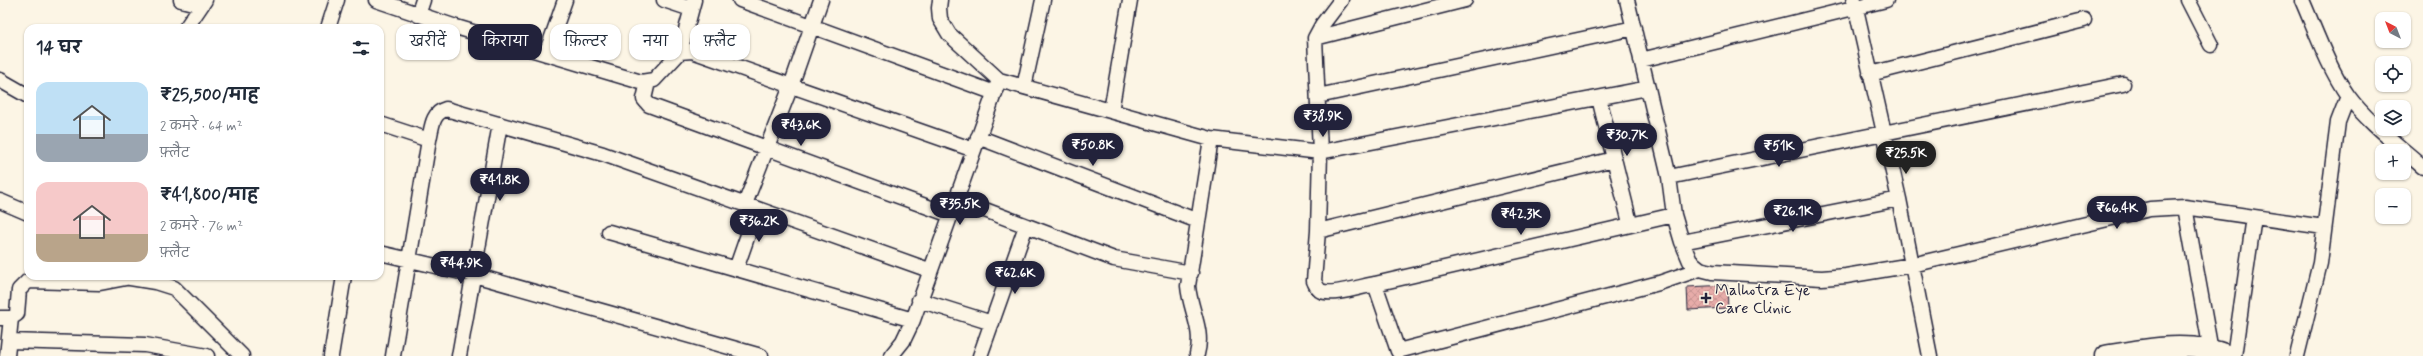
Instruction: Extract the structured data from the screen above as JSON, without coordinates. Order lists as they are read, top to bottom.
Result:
{
  "places": {
    "health": ["Malhotra Eye Care Clinic"]
  },
  "north": "top left",
  "page": {
    "map_buttons": ["+", "−"],
    "chip": [
      "खरीदें",
      "किराया",
      "फ़िल्टर",
      "नया",
      "फ़्लैट"
    ],
    "heading": "14 घर",
    "list": [
      {
        "name": "₹25,500/माह",
        "note": "2 कमरे · 64 m² · फ़्लैट"
      },
      {
        "name": "₹41,800/माह",
        "note": "2 कमरे · 76 m² · फ़्लैट"
      }
    ],
    "price": [
      "₹38.9K",
      "₹43.6K",
      "₹30.7K",
      "₹50.8K",
      "₹51K",
      "₹25.5K",
      "₹41.8K",
      "₹35.5K",
      "₹66.4K",
      "₹26.1K",
      "₹42.3K",
      "₹36.2K",
      "₹44.9K",
      "₹62.6K"
    ]
  }
}
